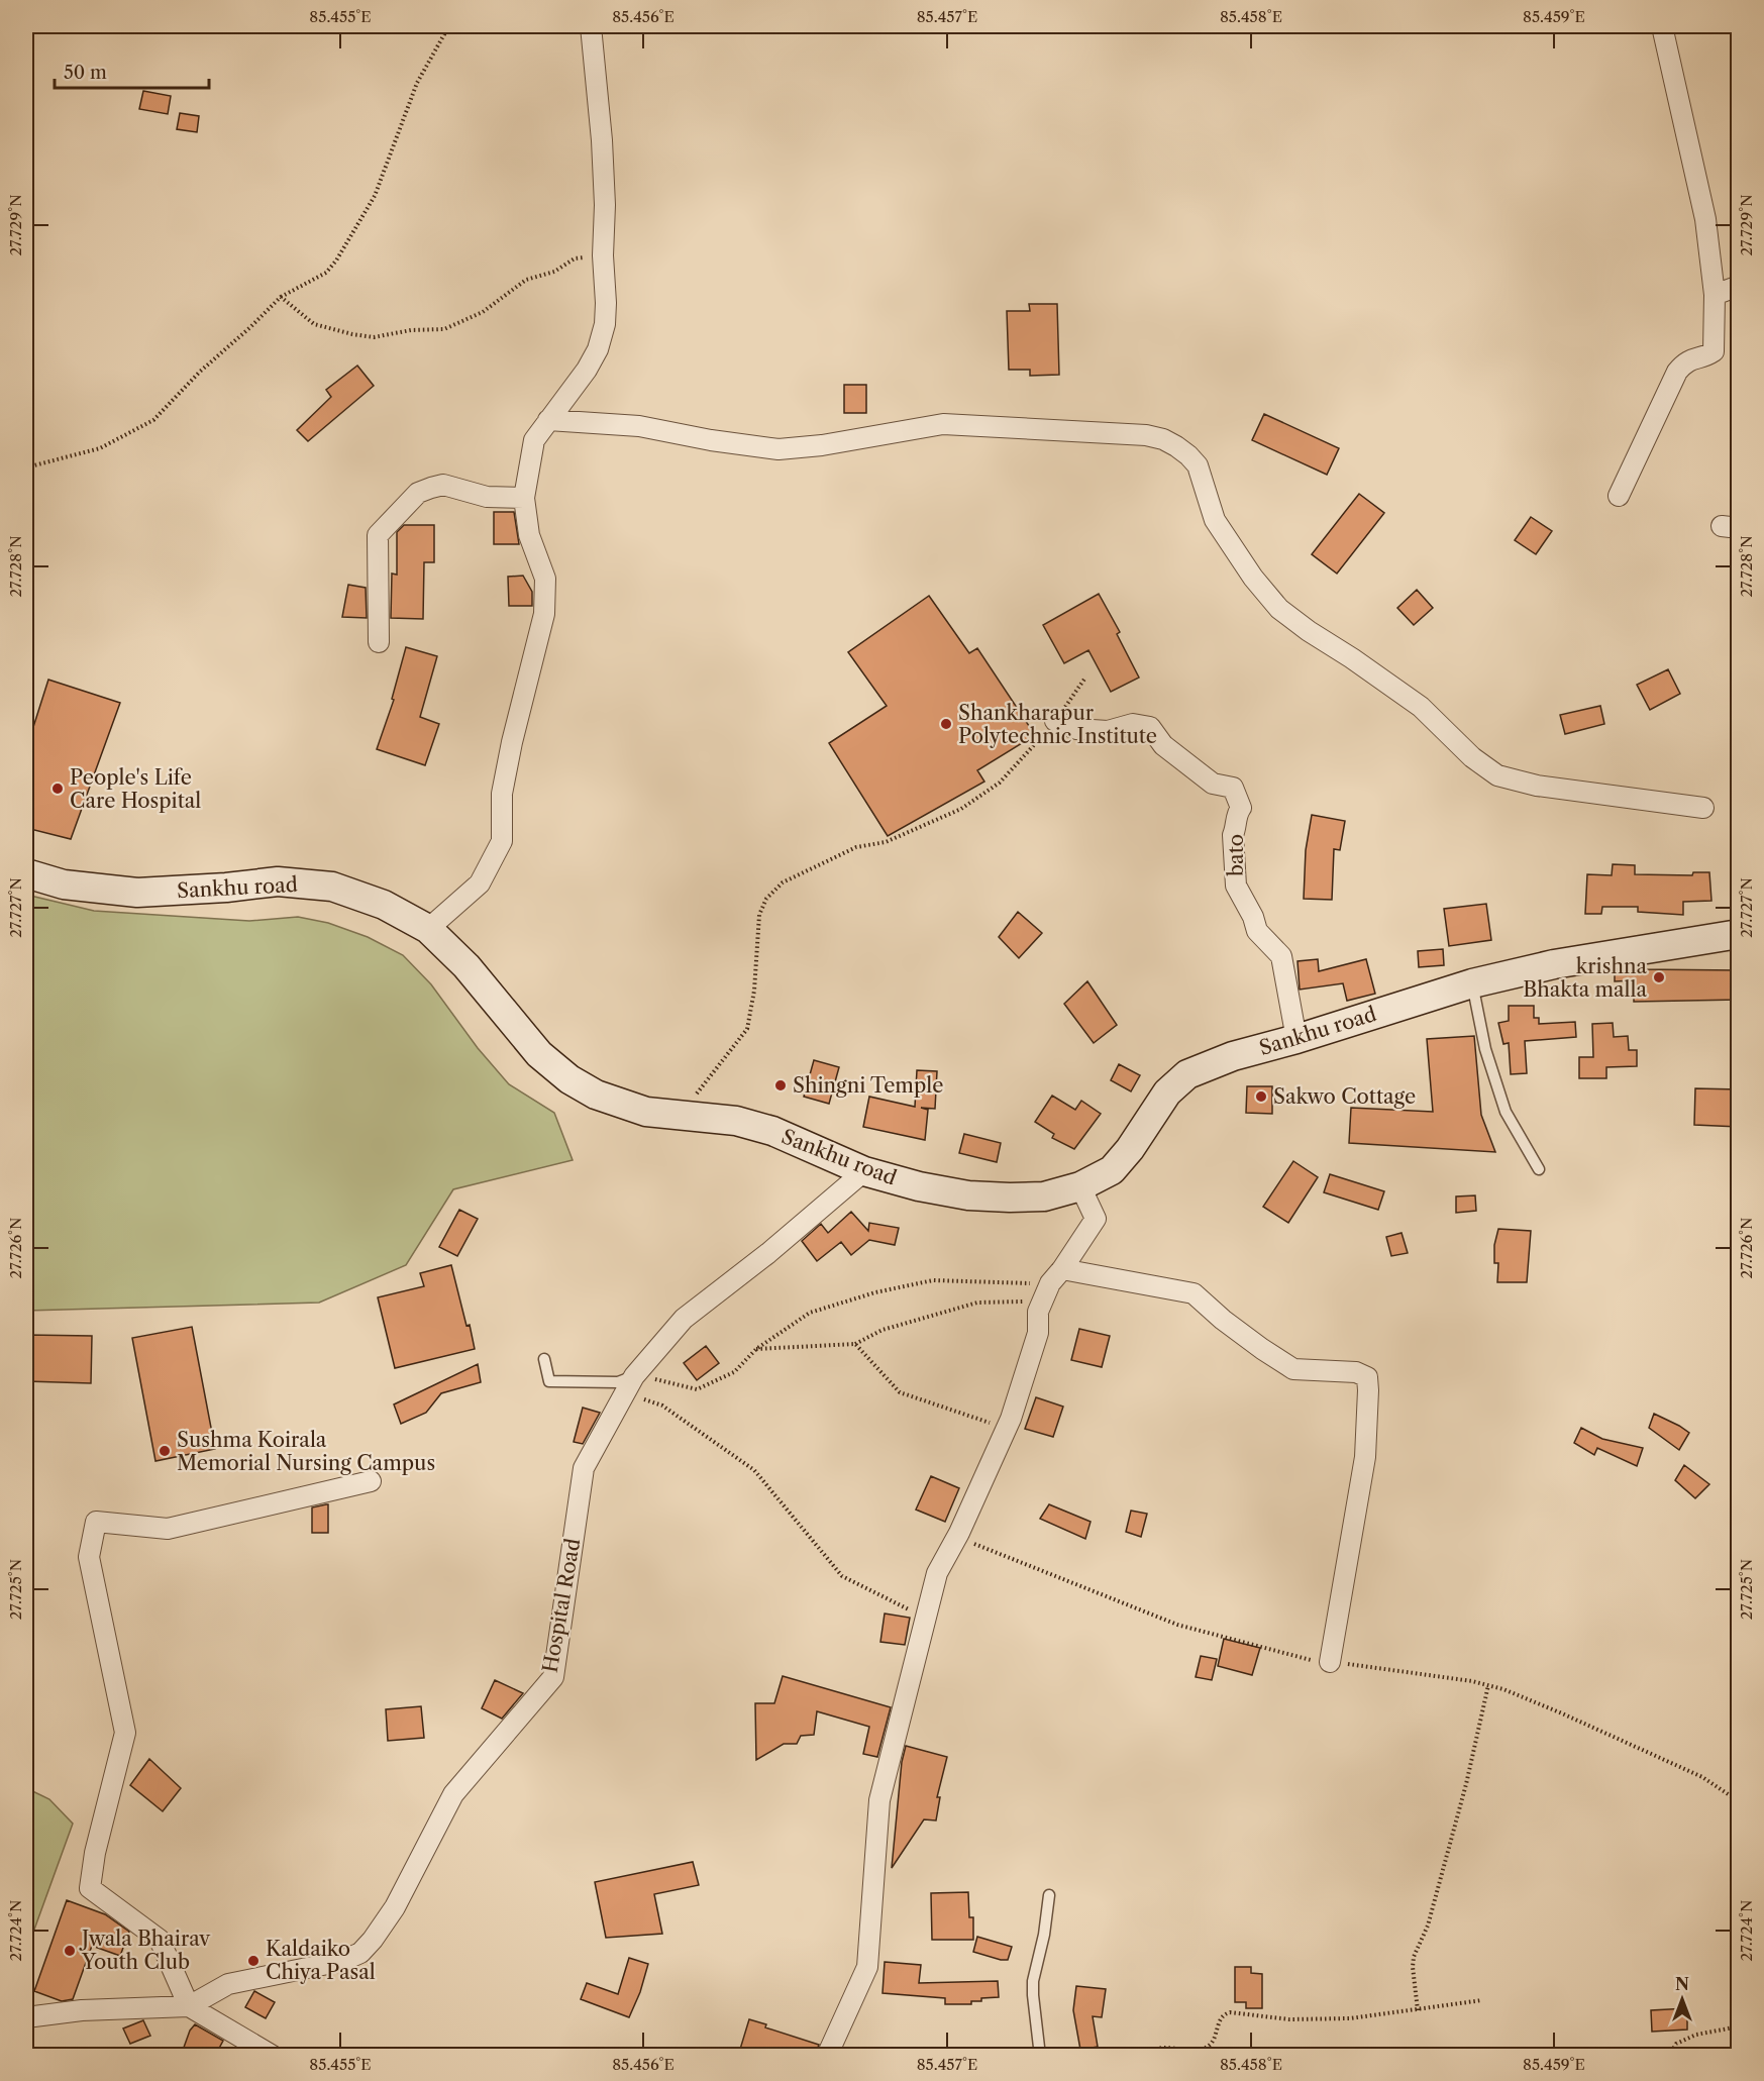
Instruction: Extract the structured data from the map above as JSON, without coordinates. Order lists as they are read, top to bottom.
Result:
{
  "streets": {
    "main road": ["Sankhu road"],
    "street": ["bato", "Hospital Road"]
  },
  "crossings": [
    ["bato", "Sankhu road"],
    ["Sankhu road", "Hospital Road"]
  ],
  "places": [
    "Shankharapur Polytechnic Institute",
    "People's Life Care Hospital",
    "krishna Bhakta malla",
    "Shingni Temple",
    "Sakwo Cottage",
    "Sushma Koirala Memorial Nursing Campus",
    "Jwala Bhairav Youth Club",
    "Kaldaiko Chiya Pasal"
  ],
  "scale_bar": "50 m",
  "north": "top",
  "coordinates": [
    "85.455°E",
    "85.456°E",
    "85.457°E",
    "85.458°E",
    "85.459°E",
    "27.729°N",
    "27.728°N",
    "27.727°N",
    "27.726°N",
    "27.725°N",
    "27.724°N"
  ]
}
